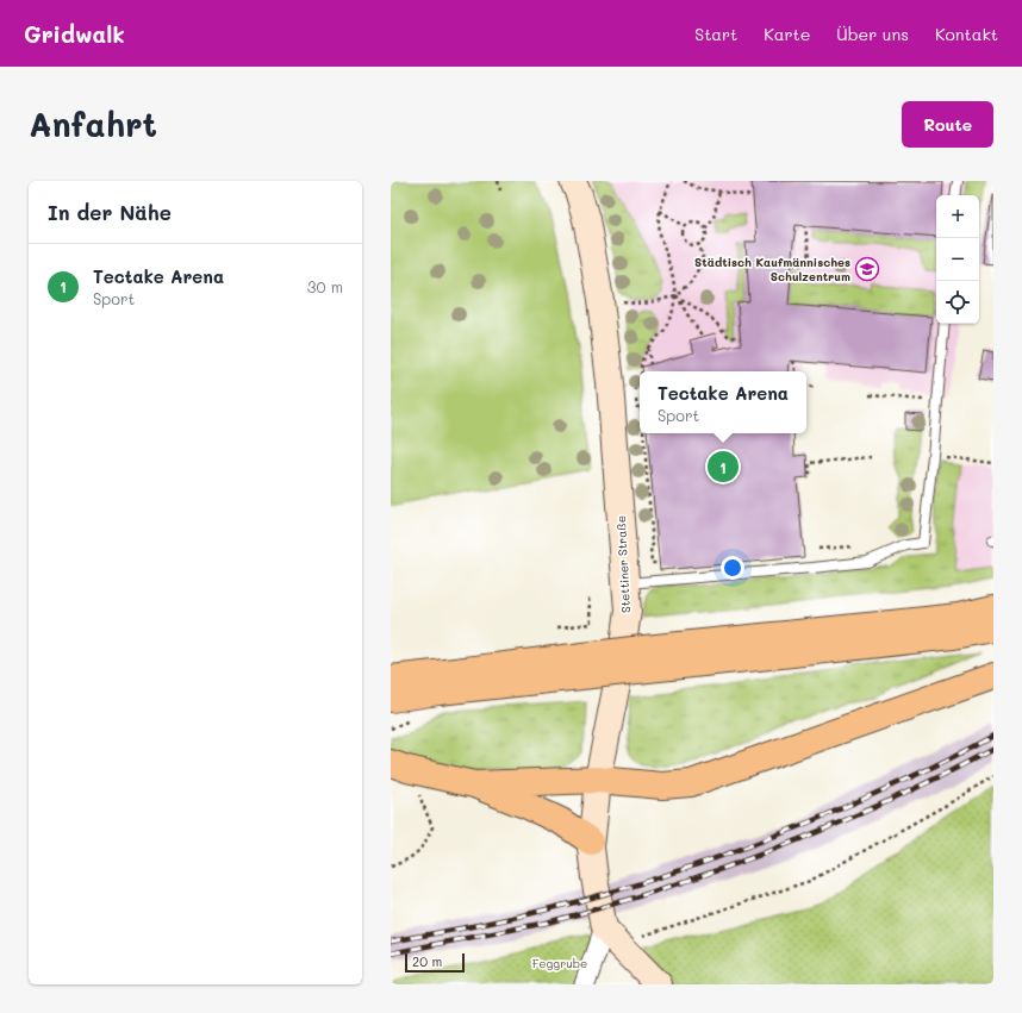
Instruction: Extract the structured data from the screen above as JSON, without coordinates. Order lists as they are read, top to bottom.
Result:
{
  "streets": {
    "main road": ["Stettiner Straße"]
  },
  "parks": ["Feggrube"],
  "places": {
    "school or university": ["Städtisch Kaufmännisches Schulzentrum"]
  },
  "scale_bar": "20 m",
  "page": {
    "header": "Gridwalk",
    "nav": [
      "Start",
      "Karte",
      "Über uns",
      "Kontakt"
    ],
    "buttons": "Route",
    "title": "Anfahrt",
    "heading": "In der Nähe",
    "map_buttons": ["+", "−"],
    "list": [
      {
        "mark": "1",
        "name": "Tectake Arena",
        "note": "Sport",
        "value": "30 m"
      }
    ],
    "popup": ["Tectake Arena", "Sport"],
    "pins": "1",
    "scale": "20 m"
  }
}
